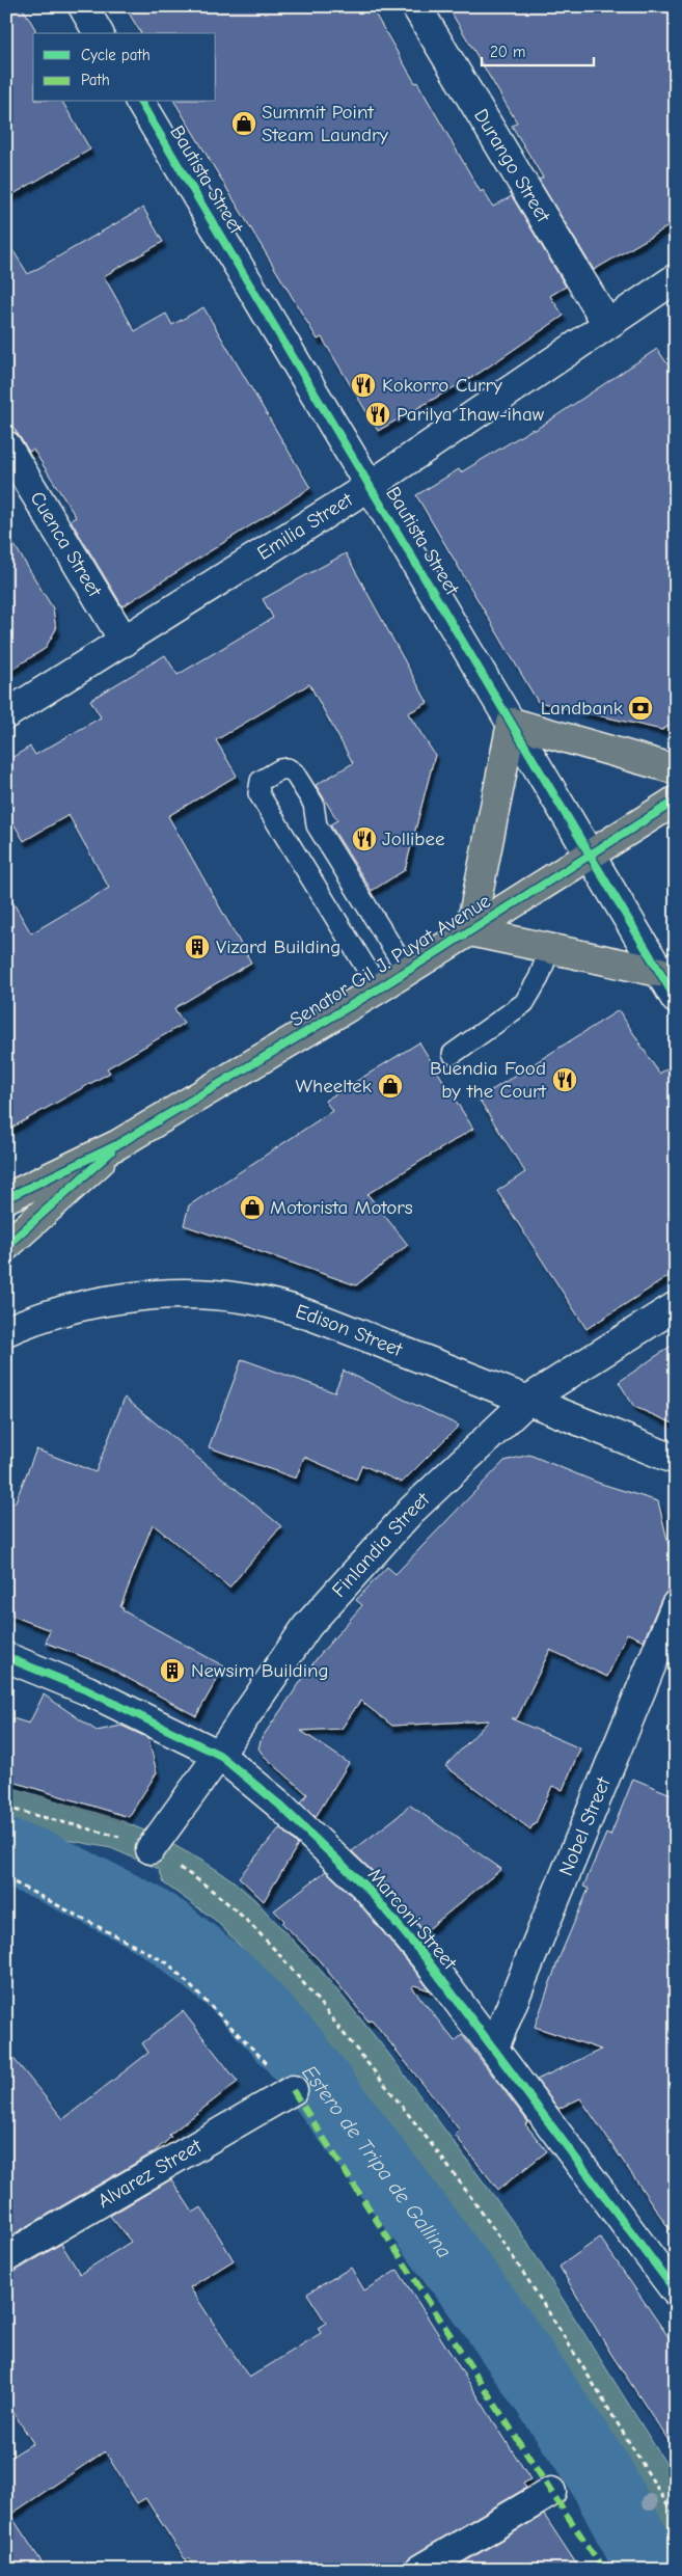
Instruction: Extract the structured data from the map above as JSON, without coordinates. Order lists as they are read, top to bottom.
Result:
{
  "streets": {
    "main road": ["Senator Gil J. Puyat Avenue"],
    "street": [
      "Durango Street",
      "Bautista Street",
      "Emilia Street",
      "Cuenca Street",
      "Edison Street",
      "Finlandia Street",
      "Nobel Street",
      "Marconi Street",
      "Alvarez Street"
    ]
  },
  "crossings": [
    ["Durango Street", "Emilia Street"],
    ["Bautista Street", "Emilia Street"],
    ["Bautista Street", "Senator Gil J. Puyat Avenue"],
    ["Emilia Street", "Cuenca Street"],
    ["Edison Street", "Finlandia Street"],
    ["Finlandia Street", "Marconi Street"],
    ["Nobel Street", "Marconi Street"]
  ],
  "water": ["Estero de Tripa de Gallina"],
  "places": {
    "shop": ["Summit Point Steam Laundry", "Wheeltek", "Motorista Motors"],
    "restaurant": [
      "Kokorro Curry",
      "Parilya Ihaw-ihaw",
      "Jollibee",
      "Buendia Food by the Court"
    ],
    "bank": ["Landbank"],
    "building": ["Vizard Building", "Newsim Building"]
  },
  "legend": ["Cycle path", "Path"],
  "scale_bar": "20 m"
}
